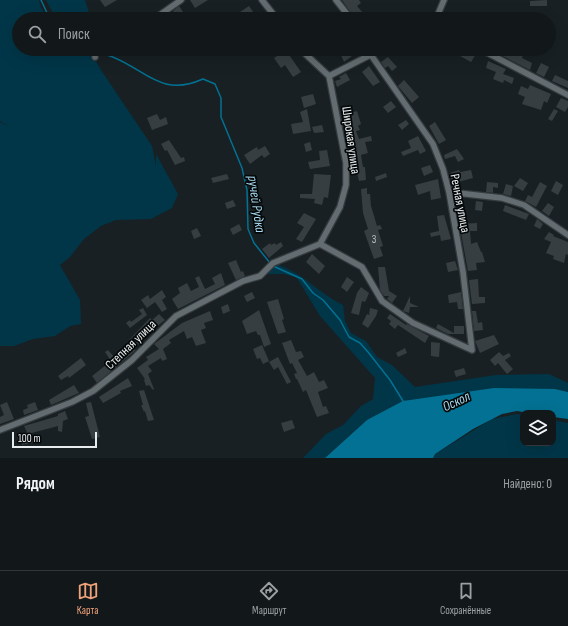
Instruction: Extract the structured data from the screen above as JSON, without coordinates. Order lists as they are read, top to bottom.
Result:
{
  "streets": {
    "street": ["Широкая улица", "Речная улица", "Степная улица"]
  },
  "crossings": [
    ["Широкая улица", "Речная улица"],
    ["Широкая улица", "Степная улица"],
    ["Речная улица", "Степная улица"]
  ],
  "water": ["ручей Рудка", "Оскол"],
  "house_numbers": ["3"],
  "scale_bar": "100 m",
  "page": {
    "search": "Поиск",
    "scale": "100 m",
    "heading": ["Рядом", "Найдено: 0"],
    "nav": ["Карта", "Маршрут", "Сохранённые"]
  }
}
